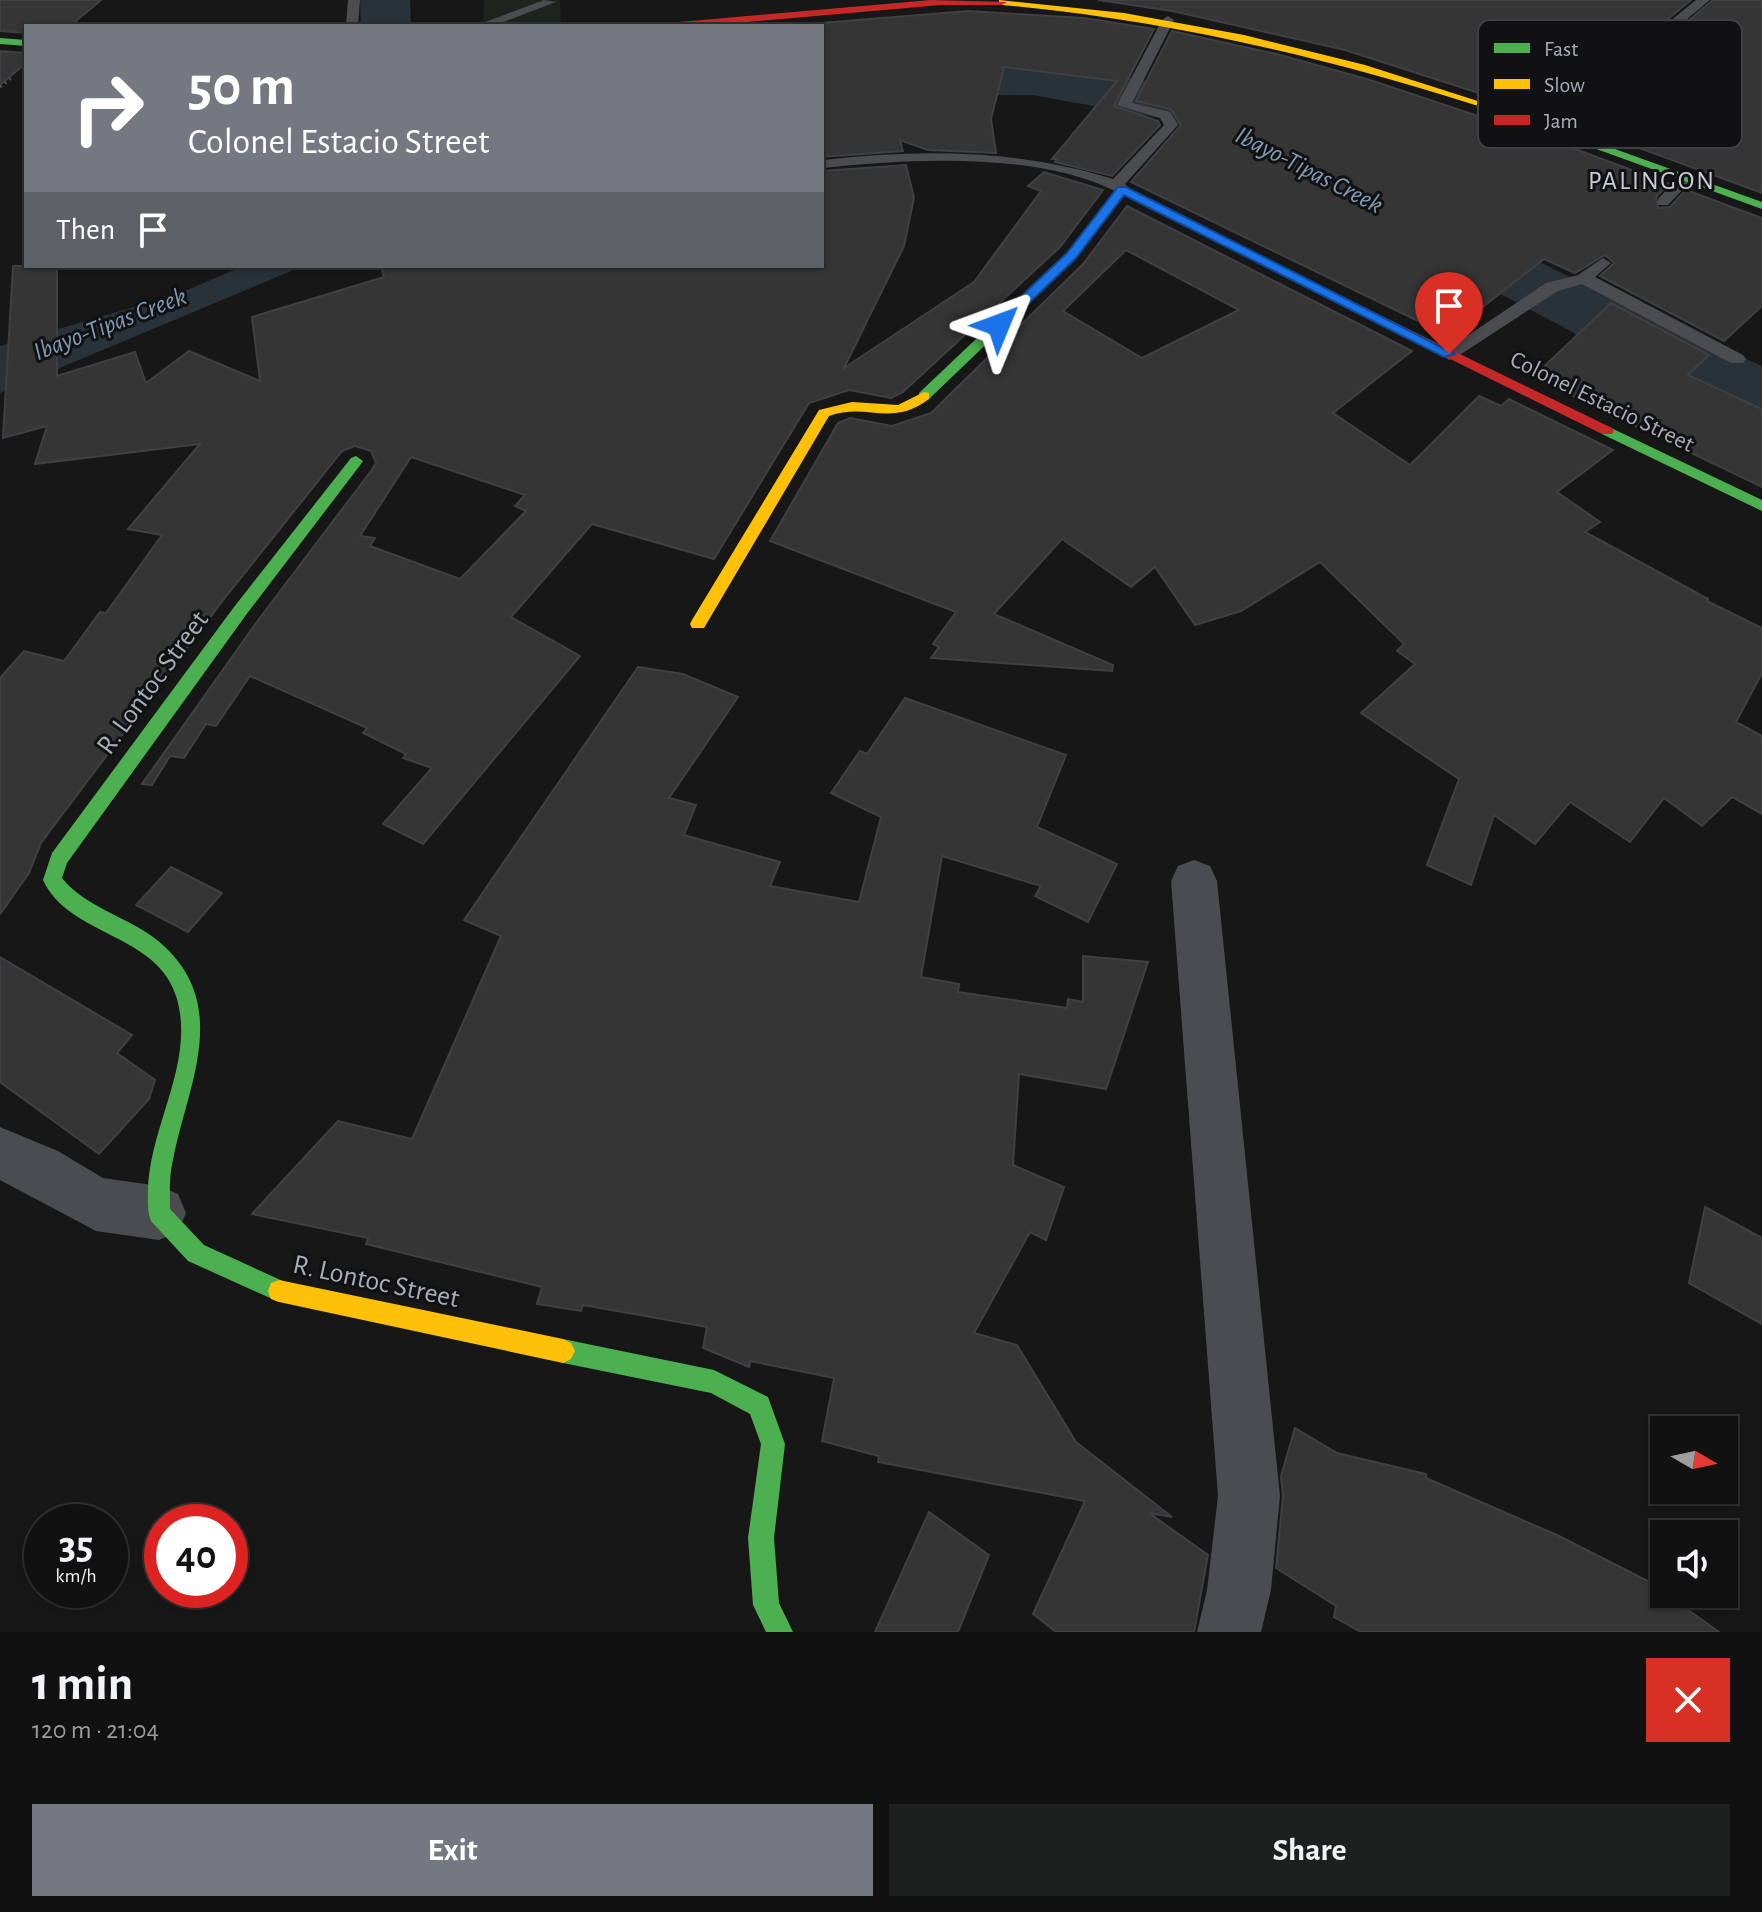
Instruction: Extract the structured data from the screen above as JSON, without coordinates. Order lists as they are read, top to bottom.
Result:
{
  "streets": {
    "street": ["Colonel Estacio Street", "R. Lontoc Street"]
  },
  "districts": ["PALINGON"],
  "water": ["Ibayo-Tipas Creek"],
  "legend": ["Fast", "Slow", "Jam"],
  "north": "right",
  "page": {
    "turn": ["50 m", "Colonel Estacio Street"],
    "then": "Then",
    "speed": "35 km/h",
    "limit": "40",
    "heading": ["1 min", "120 m · 21:04"],
    "buttons": ["Exit", "Share"]
  }
}
